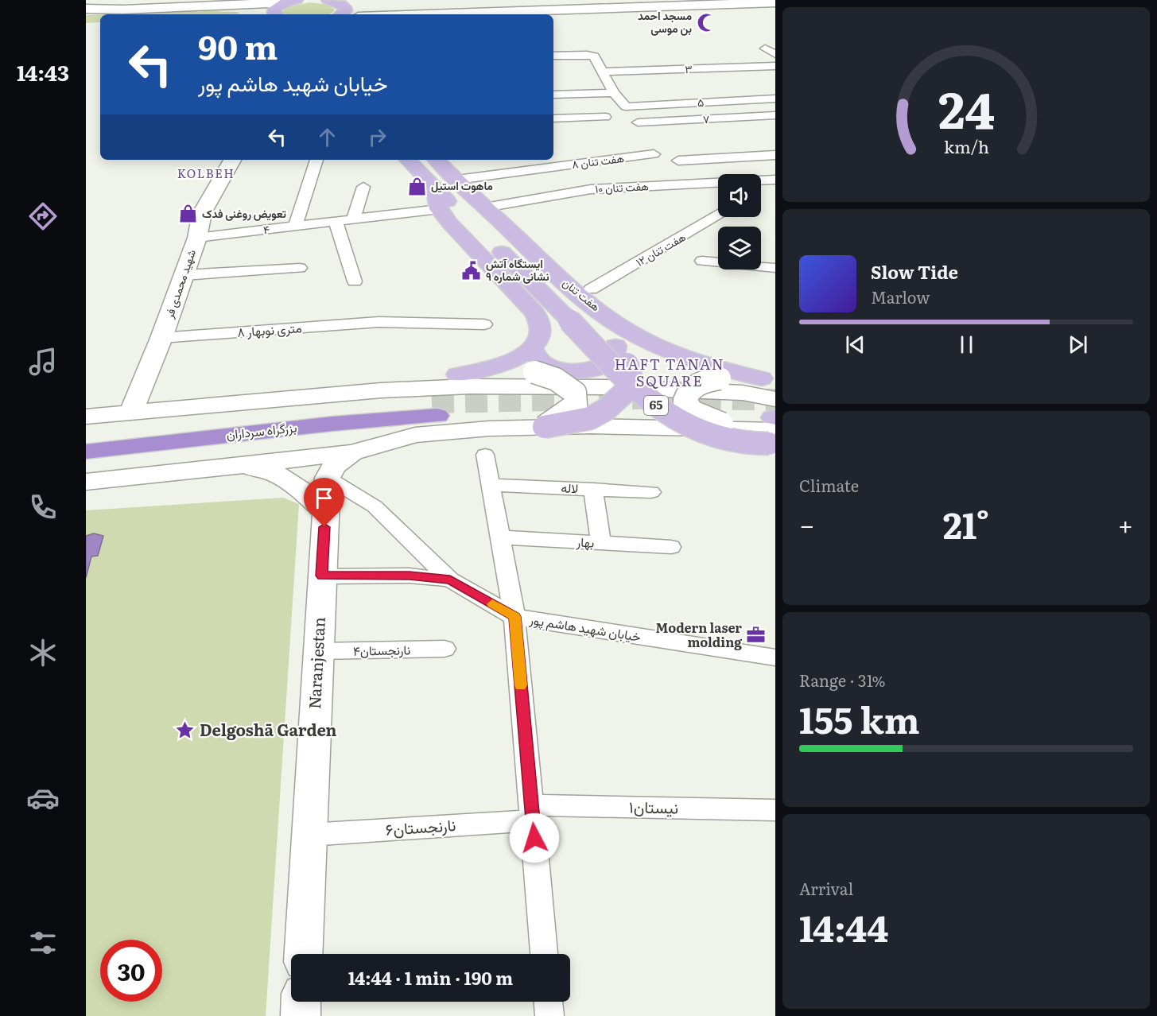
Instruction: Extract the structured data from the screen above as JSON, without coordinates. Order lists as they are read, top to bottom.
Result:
{
  "streets": {
    "highway": ["بزرگراه سرداران"],
    "main road": [
      "شهید محمدی فر",
      "هفت تنان",
      "65",
      "Naranjestan"
    ],
    "street": [
      "۳",
      "۵",
      "۷",
      "هفت تنان ۸",
      "هفت تنان ۱۰",
      "۴",
      "هفت تنان ۱۲",
      "۸ متری نوبهار",
      "لاله ‍",
      "بهار",
      "خیابان شهید هاشم پور",
      "۴نارنجستان",
      "۱نیستان",
      "۶نارنجستان"
    ]
  },
  "crossings": [
    ["هفت تنان ۸", "هفت تنان"],
    ["هفت تنان ۱۰", "هفت تنان"],
    ["۴", "شهید محمدی فر"],
    ["هفت تنان ۱۲", "هفت تنان"],
    ["شهید محمدی فر", "۸ متری نوبهار"],
    ["خیابان شهید هاشم پور", "Naranjestan"],
    ["۴نارنجستان", "Naranjestan"],
    ["Naranjestan", "۶نارنجستان"],
    ["۱نیستان", "۶نارنجستان"]
  ],
  "districts": ["KOLBEH", "HAFT TANAN SQUARE"],
  "places": {
    "mosque": ["مسجد احمد بن موسی"],
    "shop": ["ماهوت استیل", "تعویض روغنی فدک"],
    "public building": ["ایستگاه آتش نشانی شماره ۹"],
    "office": ["Modern laser molding"],
    "place": ["Delgoshā Garden"]
  },
  "page": {
    "tabs": "14:43",
    "turn": ["90 m", "خیابان شهید هاشم پور"],
    "song": ["Slow Tide", "Marlow"],
    "tile": [
      "Climate",
      ["Range · 31%", "155 km"],
      ["Arrival", "14:44"]
    ],
    "heat": ["−", "21°", "+"],
    "limit": "30",
    "trip": "14:44 · 1 min · 190 m",
    "gauge": ["24", "km/h"]
  }
}
